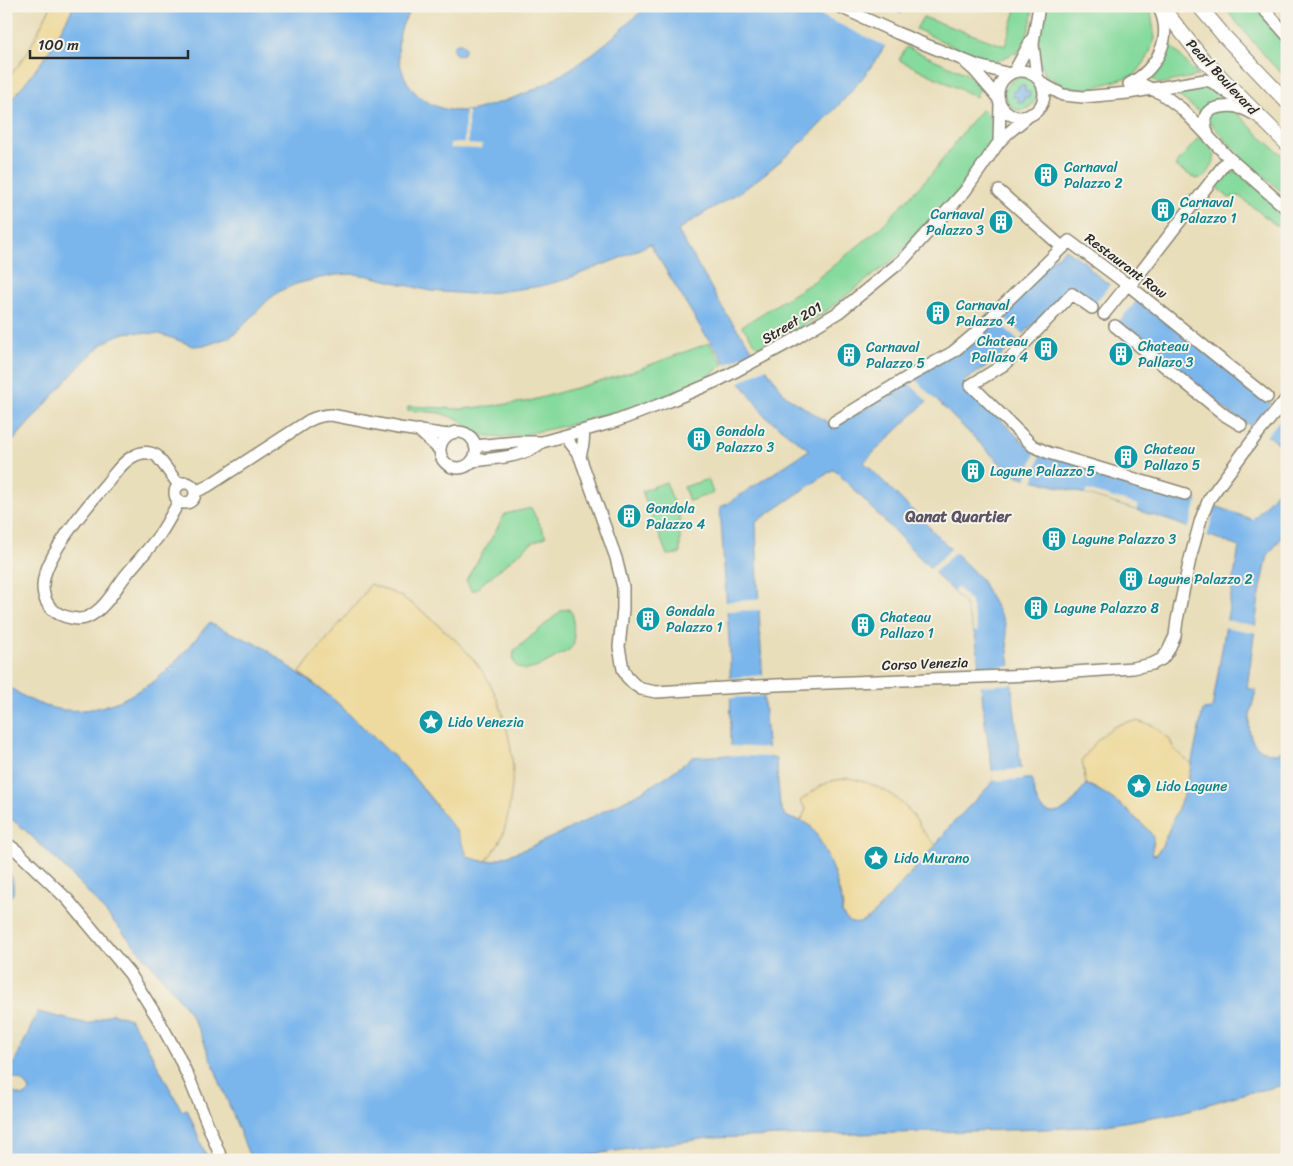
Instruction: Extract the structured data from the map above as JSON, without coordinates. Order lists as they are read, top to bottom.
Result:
{
  "streets": {
    "main road": ["Pearl Boulevard"],
    "street": ["Restaurant Row", "Street 201", "Corso Venezia"]
  },
  "crossings": [
    ["Pearl Boulevard", "Street 201"],
    ["Street 201", "Corso Venezia"]
  ],
  "districts": ["Qanat Quartier"],
  "places": {
    "building": [
      "Carnaval Palazzo 2",
      "Carnaval Palazzo 1",
      "Carnaval Palazzo 3",
      "Carnaval Palazzo 4",
      "Chateau Pallazo 4",
      "Chateau Pallazo 3",
      "Carnaval Palazzo 5",
      "Gondola Palazzo 3",
      "Chateau Pallazo 5",
      "Lagune Palazzo 5",
      "Gondola Palazzo 4",
      "Lagune Palazzo 3",
      "Lagune Palazzo 2",
      "Lagune Palazzo 8",
      "Gondala Palazzo 1",
      "Chateau Pallazo 1"
    ],
    "place": ["Lido Venezia", "Lido Lagune", "Lido Murano"]
  },
  "scale_bar": "100 m"
}
